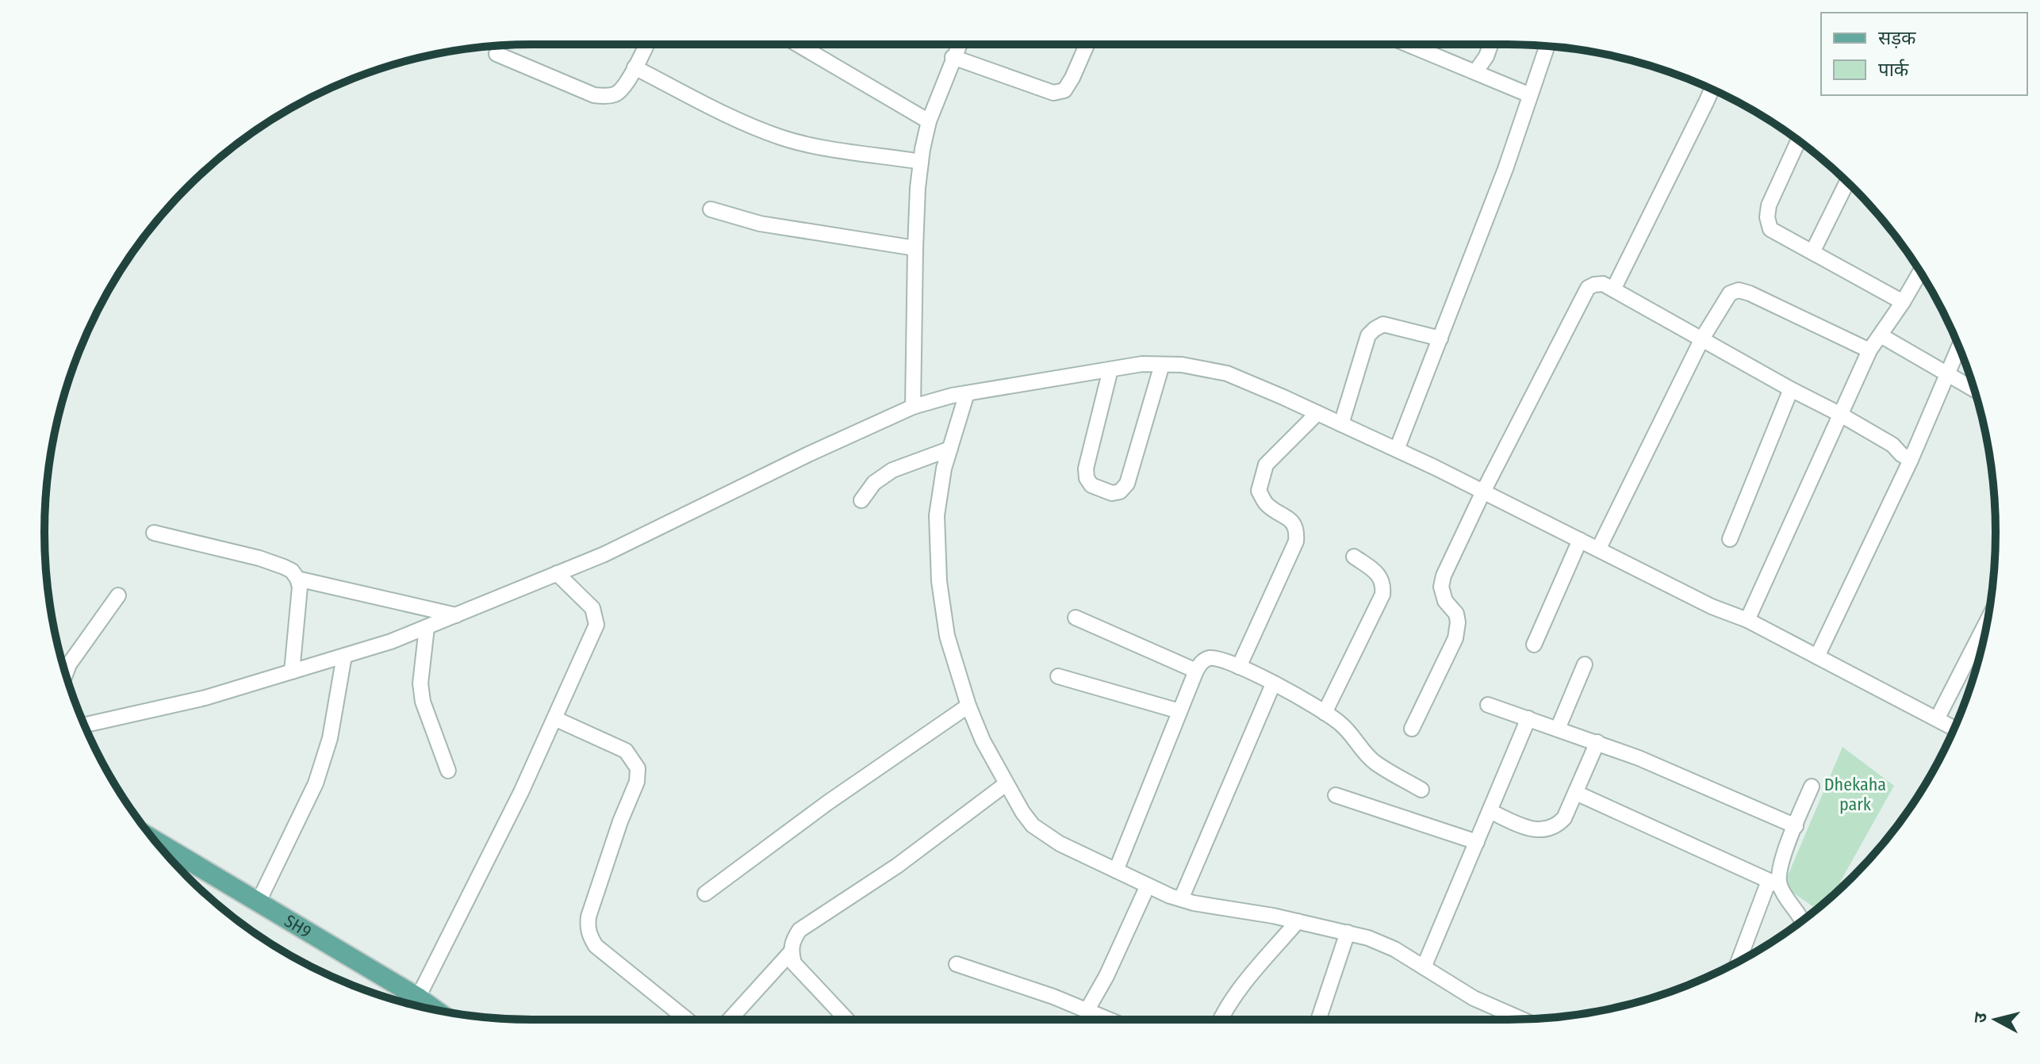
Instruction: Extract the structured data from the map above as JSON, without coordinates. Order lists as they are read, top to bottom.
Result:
{
  "streets": {
    "main road": ["SH9"]
  },
  "parks": ["Dhekaha park"],
  "legend": ["सड़क", "पार्क"],
  "north": "left"
}
